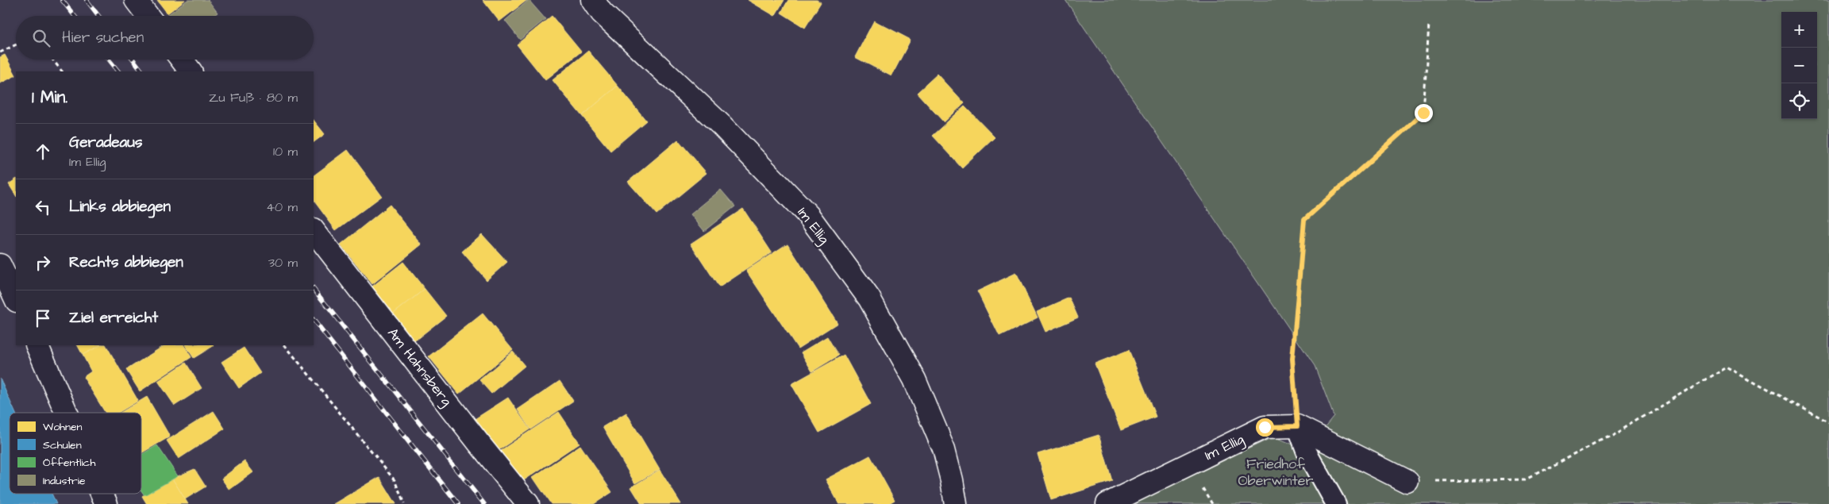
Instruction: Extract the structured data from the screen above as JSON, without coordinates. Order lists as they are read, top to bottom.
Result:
{
  "streets": {
    "street": ["Im Ellig", "Am Hahnsberg"]
  },
  "parks": ["Friedhof Oberwinter"],
  "legend": [
    "Wohnen",
    "Schulen",
    "Öffentlich",
    "Industrie"
  ],
  "page": {
    "map_buttons": ["+", "−"],
    "search": "Hier suchen",
    "heading": ["1 Min.", "Zu Fuß · 80 m"],
    "list": [
      ["Geradeaus", "Im Ellig", "10 m"],
      ["Links abbiegen", "40 m"],
      ["Rechts abbiegen", "30 m"],
      "Ziel erreicht"
    ]
  }
}
